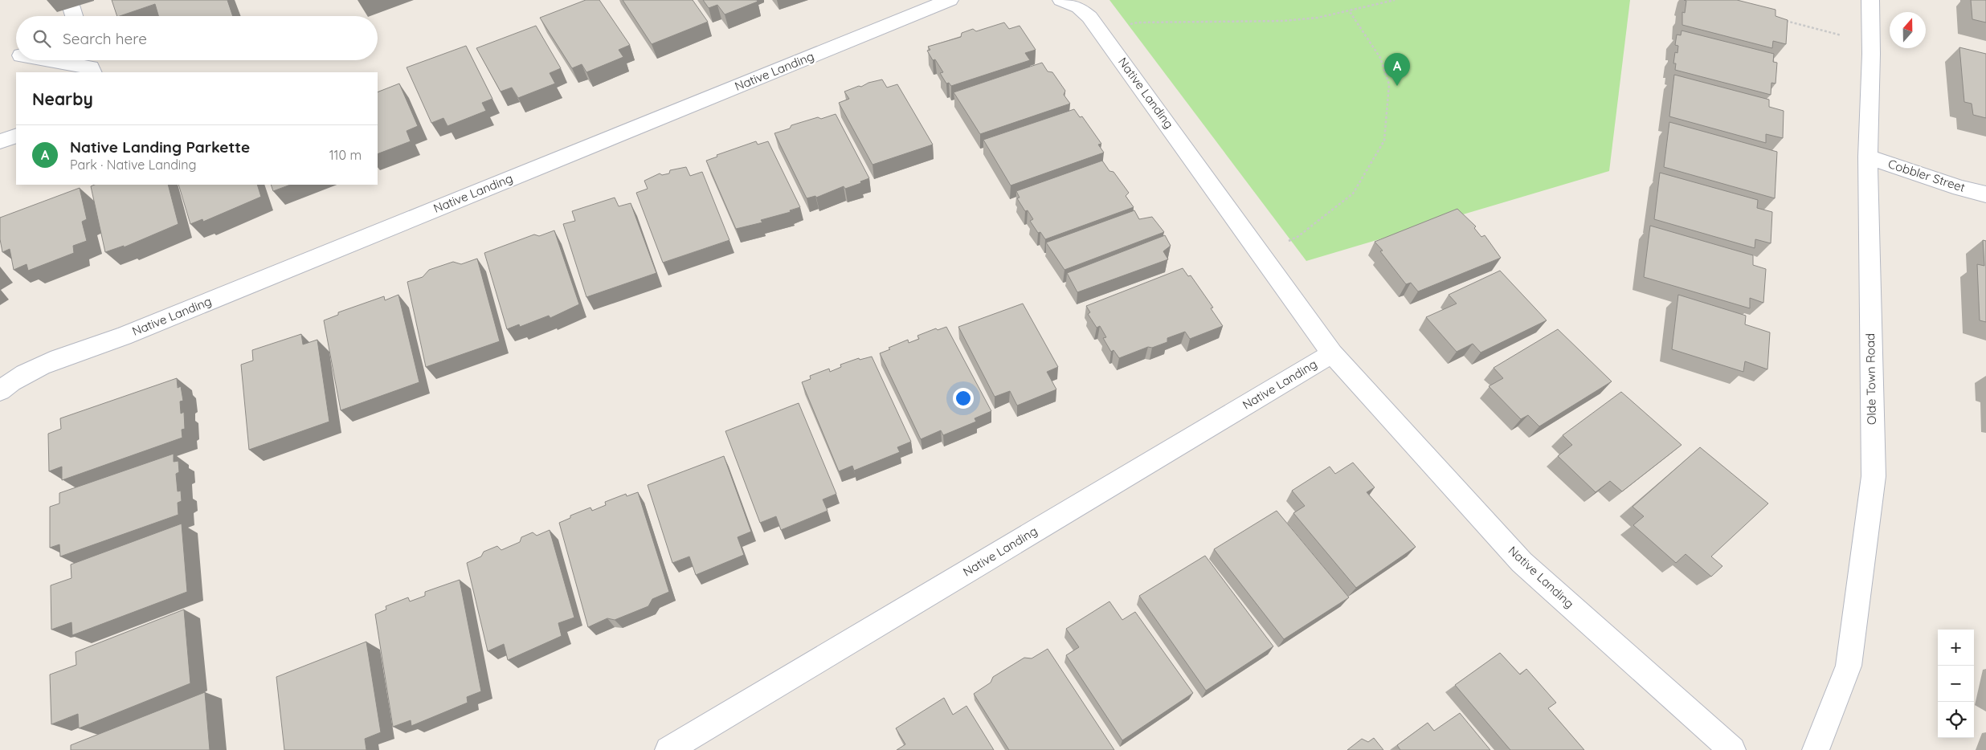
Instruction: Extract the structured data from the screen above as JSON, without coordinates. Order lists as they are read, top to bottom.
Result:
{
  "streets": {
    "street": ["Native Landing", "Cobbler Street", "Olde Town Road"]
  },
  "crossings": [
    ["Cobbler Street", "Olde Town Road"]
  ],
  "north": "top",
  "page": {
    "search": "Search here",
    "pins": "A",
    "heading": "Nearby",
    "list": [
      {
        "mark": "A",
        "name": "Native Landing Parkette",
        "note": "Park · Native Landing",
        "value": "110 m"
      }
    ],
    "map_buttons": ["+", "−"]
  }
}
